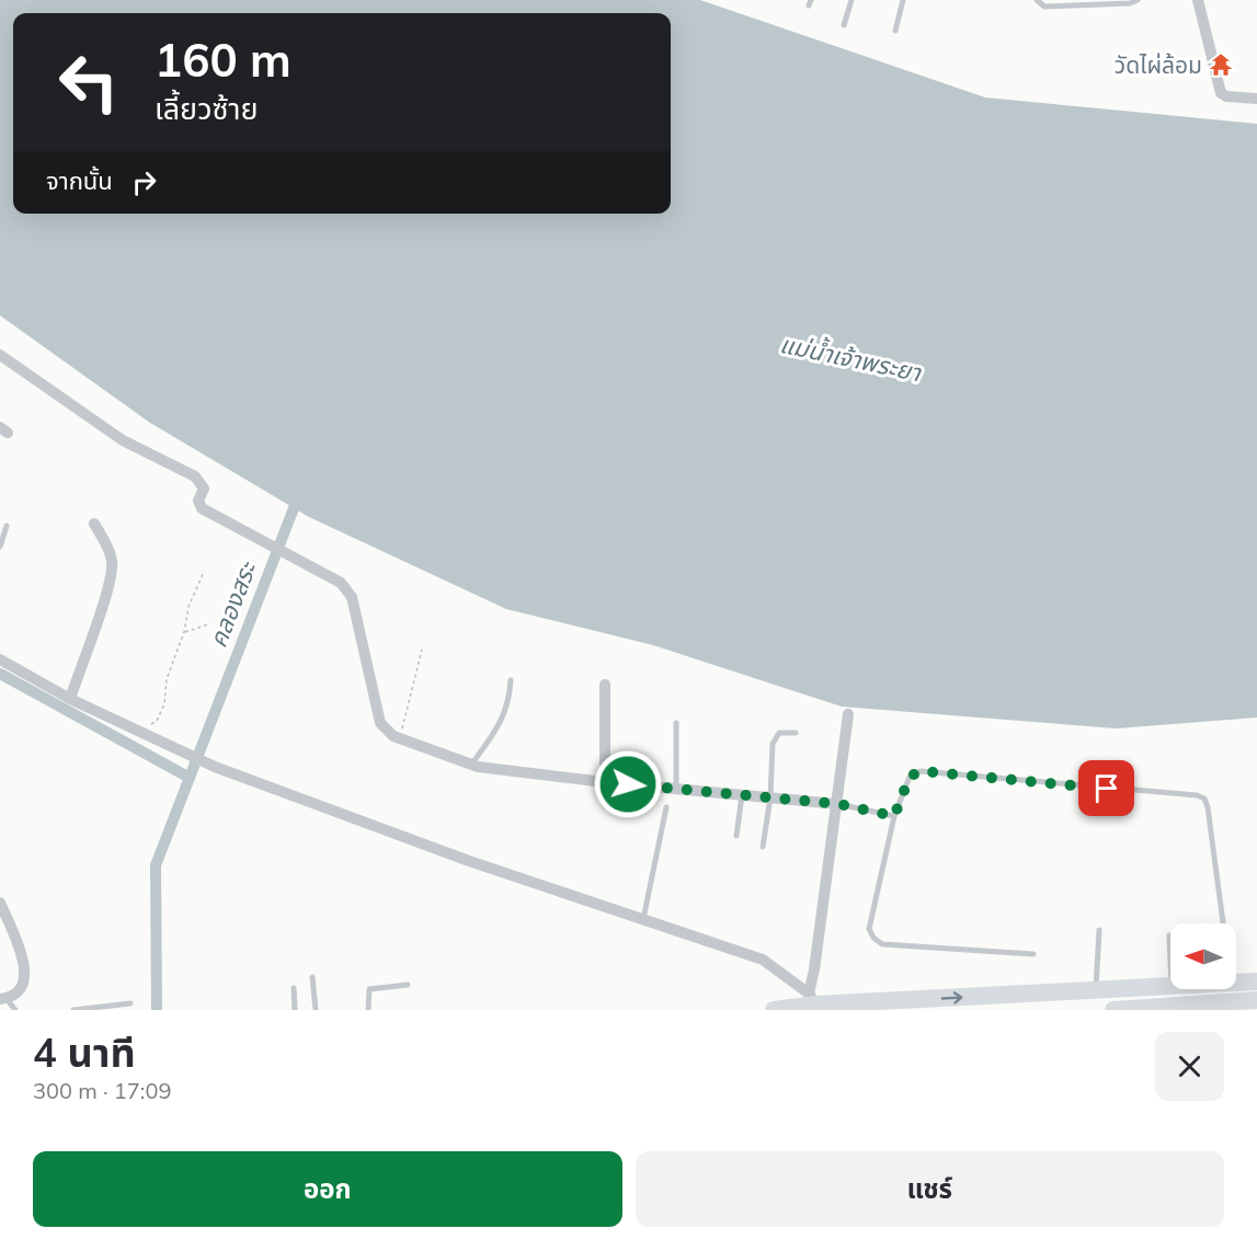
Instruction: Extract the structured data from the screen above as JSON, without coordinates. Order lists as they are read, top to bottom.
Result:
{
  "water": ["แม่น้ำเจ้าพระยา", "คลองสระ"],
  "places": {
    "temple": ["วัดไผ่ล้อม"]
  },
  "north": "left",
  "page": {
    "turn": ["160 m", "เลี้ยวซ้าย"],
    "then": "จากนั้น",
    "heading": ["4 นาที", "300 m · 17:09"],
    "buttons": ["ออก", "แชร์"]
  }
}
